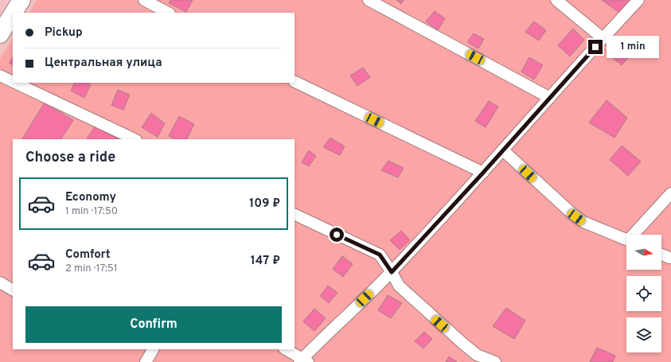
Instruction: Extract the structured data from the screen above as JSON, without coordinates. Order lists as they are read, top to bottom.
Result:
{
  "north": "right",
  "page": {
    "banner": ["Pickup", "Центральная улица"],
    "bubble": "1 min",
    "heading": "Choose a ride",
    "list": [
      {
        "name": "Economy",
        "note": "1 min · 17:50",
        "value": "109 ₽"
      },
      {
        "name": "Comfort",
        "note": "2 min · 17:51",
        "value": "147 ₽"
      }
    ],
    "buttons": "Confirm"
  }
}
